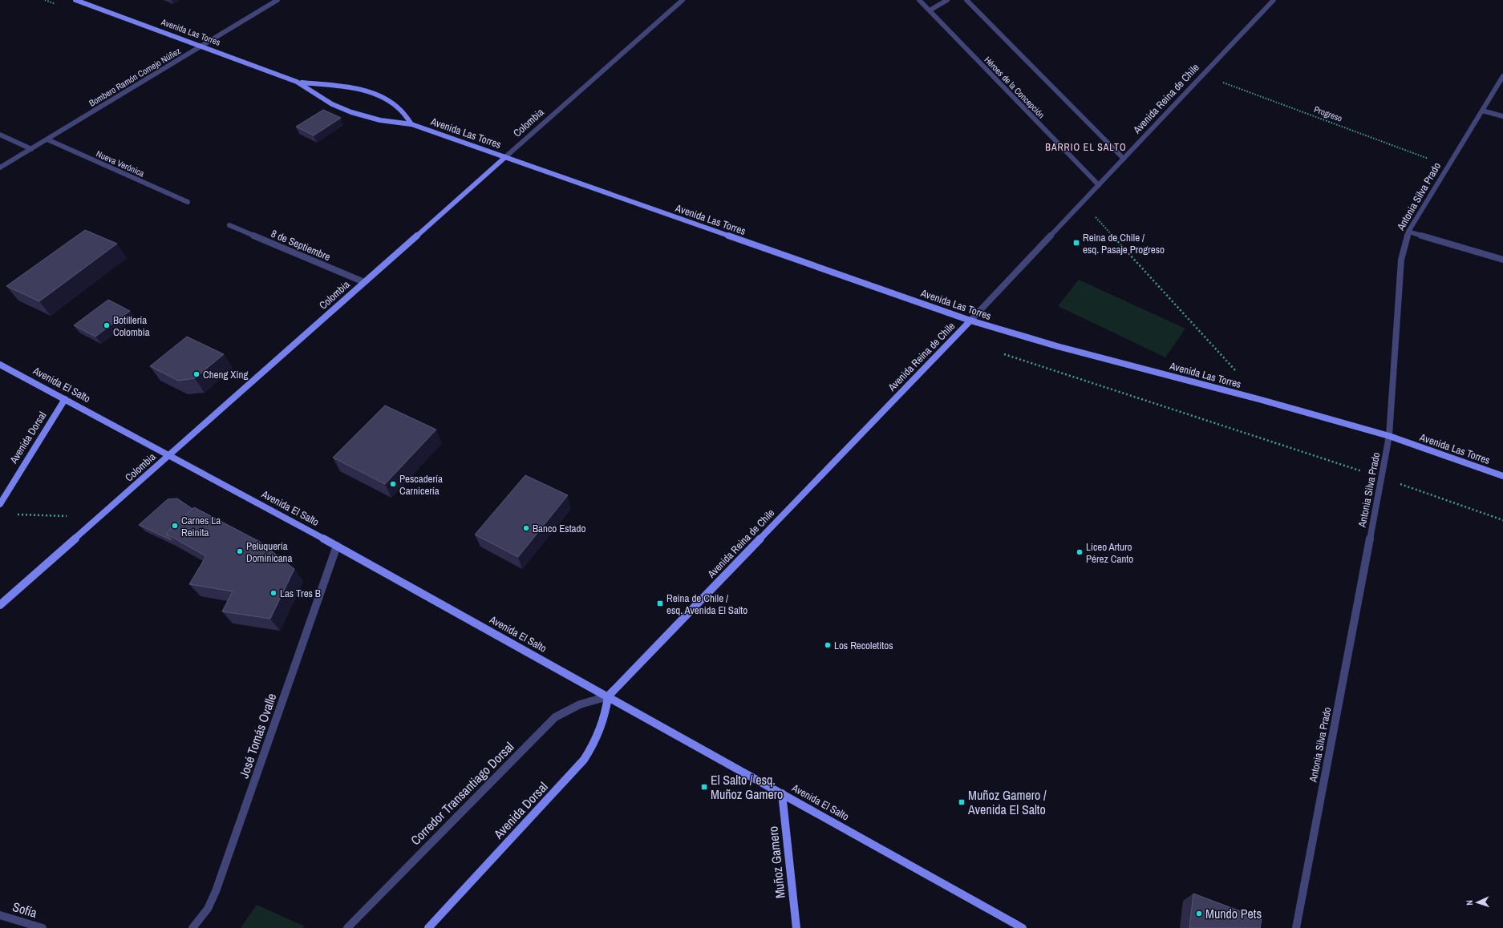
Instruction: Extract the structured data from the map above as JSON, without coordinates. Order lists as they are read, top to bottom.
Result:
{
  "streets": {
    "street": [
      "Avenida Las Torres",
      "Bombero Ramón Cornejo Núñez",
      "Héroes de la Concepción",
      "Avenida Reina de Chile",
      "Colombia",
      "Nueva Verónica",
      "Antonia Silva Prado",
      "8 de Septiembre",
      "Avenida El Salto",
      "Avenida Dorsal",
      "José Tomás Ovalle",
      "Corredor Transantiago Dorsal",
      "Muñoz Gamero",
      "Sofía"
    ],
    "path": ["Progreso"]
  },
  "crossings": [
    ["Avenida Las Torres", "Bombero Ramón Cornejo Núñez"],
    ["Avenida Las Torres", "Avenida Reina de Chile"],
    ["Avenida Las Torres", "Colombia"],
    ["Avenida Las Torres", "Antonia Silva Prado"],
    ["Bombero Ramón Cornejo Núñez", "Nueva Verónica"],
    ["Héroes de la Concepción", "Avenida Reina de Chile"],
    ["Avenida Reina de Chile", "Progreso"],
    ["Avenida Reina de Chile", "Avenida El Salto"],
    ["Avenida Reina de Chile", "Avenida Dorsal"],
    ["Avenida Reina de Chile", "Corredor Transantiago Dorsal"],
    ["Progreso", "Antonia Silva Prado"],
    ["Colombia", "8 de Septiembre"],
    ["Colombia", "Avenida El Salto"],
    ["Avenida El Salto", "Avenida Dorsal"],
    ["Avenida El Salto", "José Tomás Ovalle"],
    ["Avenida El Salto", "Corredor Transantiago Dorsal"],
    ["Avenida El Salto", "Muñoz Gamero"],
    ["Avenida Dorsal", "Corredor Transantiago Dorsal"]
  ],
  "districts": ["BARRIO EL SALTO"],
  "places": {
    "transit": [
      "Reina de Chile / esq. Pasaje Progreso",
      "Reina de Chile / esq. Avenida El Salto",
      "El Salto / esq. Muñoz Gamero",
      "Muñoz Gamero / Avenida El Salto"
    ],
    "other": [
      "Botillería Colombia",
      "Cheng Xing",
      "Pescadería Carnicería",
      "Carnes La Reinita",
      "Banco Estado",
      "Peluquería Dominicana",
      "Liceo Arturo Pérez Canto",
      "Las Tres B",
      "Los Recoletitos",
      "Mundo Pets"
    ]
  },
  "north": "left"
}
